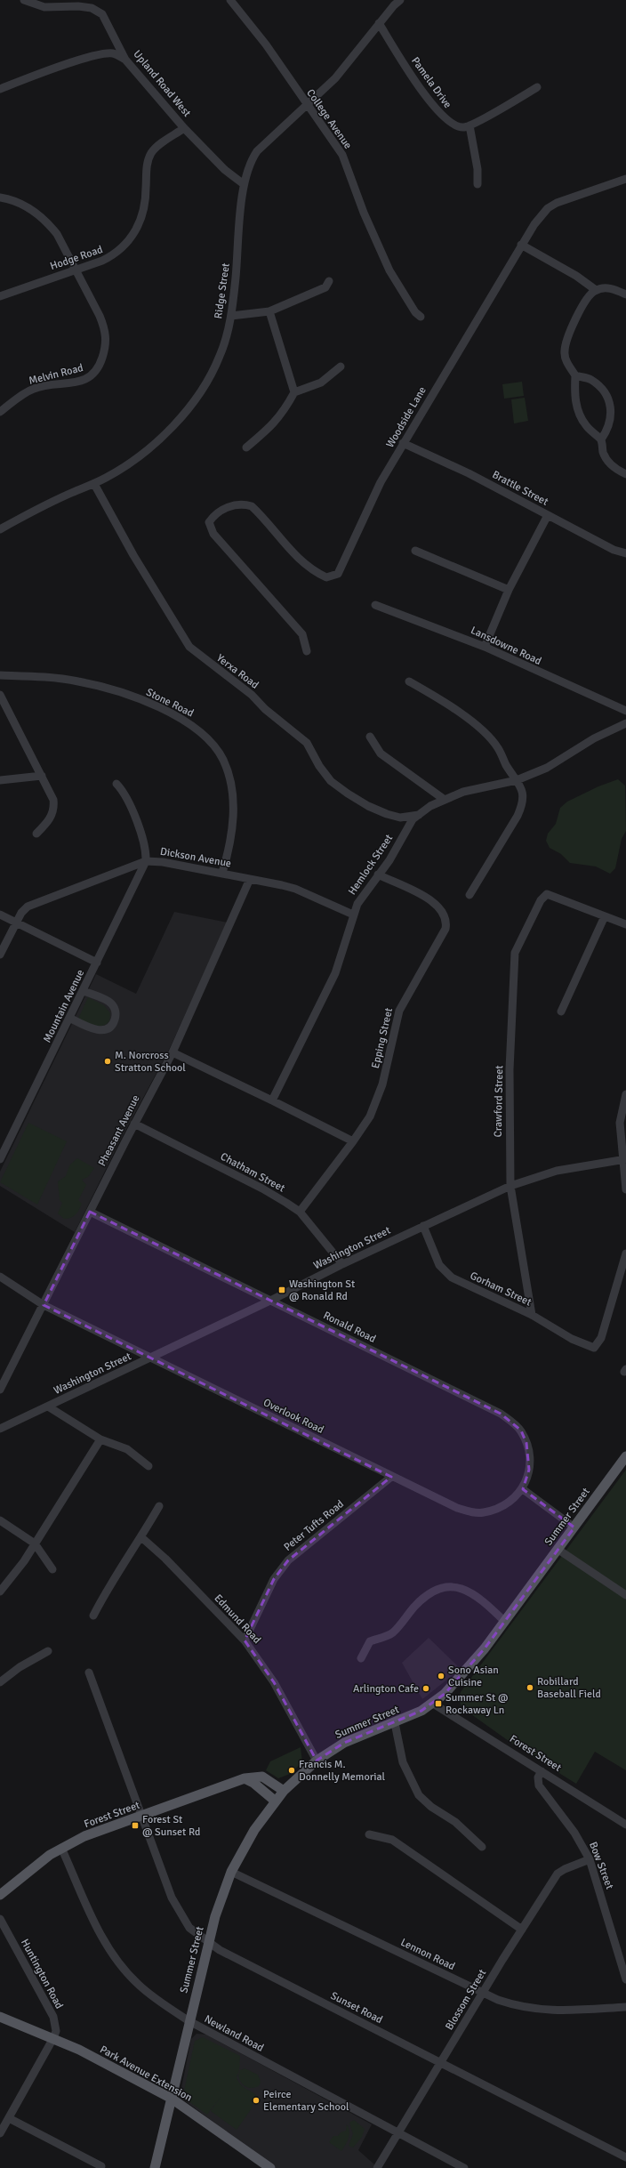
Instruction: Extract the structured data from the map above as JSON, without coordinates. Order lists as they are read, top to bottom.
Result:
{
  "streets": {
    "main road": ["Summer Street", "Forest Street", "Park Avenue Extension"],
    "street": [
      "Pamela Drive",
      "Upland Road West",
      "College Avenue",
      "Hodge Road",
      "Ridge Street",
      "Melvin Road",
      "Woodside Lane",
      "Brattle Street",
      "Lansdowne Road",
      "Yerxa Road",
      "Stone Road",
      "Dickson Avenue",
      "Hemlock Street",
      "Mountain Avenue",
      "Epping Street",
      "Crawford Street",
      "Pheasant Avenue",
      "Chatham Street",
      "Washington Street",
      "Gorham Street",
      "Ronald Road",
      "Overlook Road",
      "Peter Tufts Road",
      "Edmund Road",
      "Bow Street",
      "Lennon Road",
      "Huntington Road",
      "Blossom Street",
      "Sunset Road",
      "Newland Road"
    ]
  },
  "crossings": [
    ["Pamela Drive", "Ridge Street"],
    ["Upland Road West", "Hodge Road"],
    ["Upland Road West", "Ridge Street"],
    ["College Avenue", "Ridge Street"],
    ["Hodge Road", "Melvin Road"],
    ["Ridge Street", "Yerxa Road"],
    ["Woodside Lane", "Brattle Street"],
    ["Yerxa Road", "Hemlock Street"],
    ["Stone Road", "Dickson Avenue"],
    ["Dickson Avenue", "Hemlock Street"],
    ["Dickson Avenue", "Mountain Avenue"],
    ["Dickson Avenue", "Pheasant Avenue"],
    ["Hemlock Street", "Epping Street"],
    ["Epping Street", "Chatham Street"],
    ["Crawford Street", "Washington Street"],
    ["Crawford Street", "Gorham Street"],
    ["Pheasant Avenue", "Chatham Street"],
    ["Pheasant Avenue", "Ronald Road"],
    ["Pheasant Avenue", "Overlook Road"],
    ["Chatham Street", "Washington Street"],
    ["Washington Street", "Gorham Street"],
    ["Washington Street", "Ronald Road"],
    ["Washington Street", "Overlook Road"],
    ["Ronald Road", "Overlook Road"],
    ["Overlook Road", "Peter Tufts Road"],
    ["Summer Street", "Edmund Road"],
    ["Summer Street", "Forest Street"],
    ["Summer Street", "Lennon Road"],
    ["Summer Street", "Sunset Road"],
    ["Summer Street", "Newland Road"],
    ["Summer Street", "Park Avenue Extension"],
    ["Peter Tufts Road", "Edmund Road"],
    ["Forest Street", "Bow Street"],
    ["Forest Street", "Sunset Road"],
    ["Forest Street", "Newland Road"],
    ["Bow Street", "Blossom Street"],
    ["Lennon Road", "Blossom Street"],
    ["Huntington Road", "Park Avenue Extension"],
    ["Blossom Street", "Sunset Road"],
    ["Blossom Street", "Newland Road"]
  ],
  "places": {
    "other": [
      "M. Norcross Stratton School",
      "Sono Asian Cuisine",
      "Robillard Baseball Field",
      "Arlington Cafe",
      "Francis M. Donnelly Memorial",
      "Peirce Elementary School"
    ],
    "transit": ["Washington St @ Ronald Rd", "Summer St @ Rockaway Ln", "Forest St @ Sunset Rd"]
  }
}
